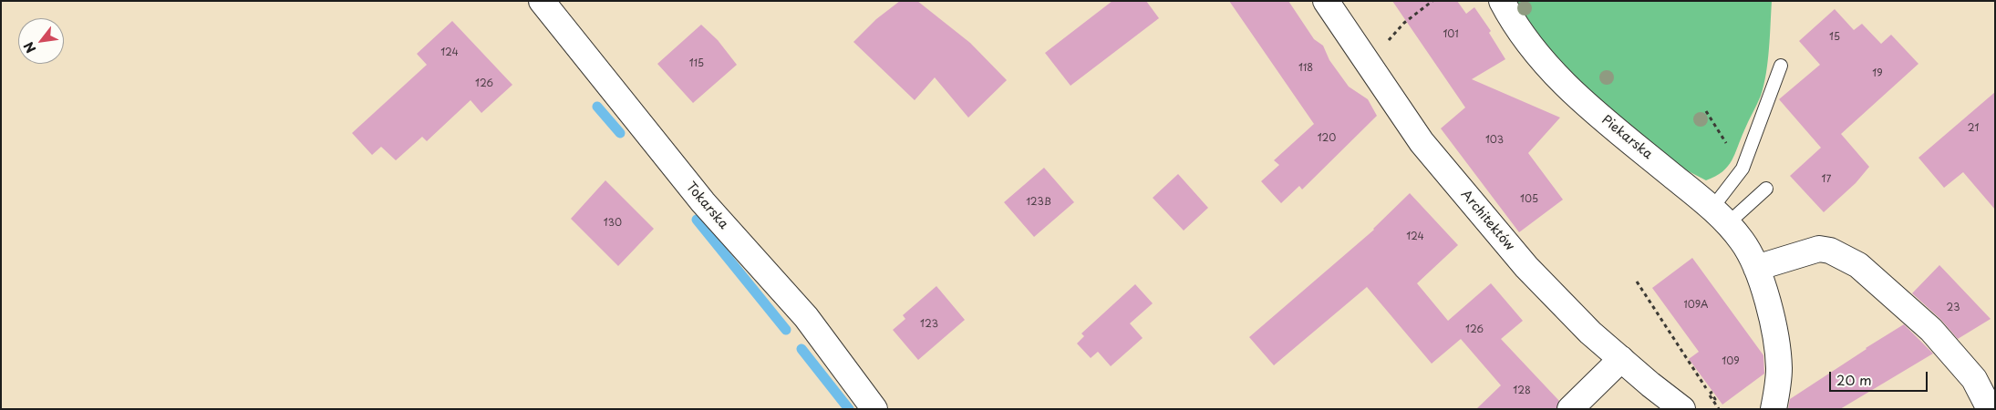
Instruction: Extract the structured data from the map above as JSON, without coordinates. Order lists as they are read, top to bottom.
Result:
{
  "streets": {
    "street": ["Piekarska", "Tokarska", "Architektów"]
  },
  "house_numbers": [
    "101",
    "15",
    "124",
    "115",
    "118",
    "19",
    "126",
    "21",
    "120",
    "103",
    "17",
    "105",
    "123B",
    "130",
    "124",
    "109A",
    "23",
    "123",
    "126",
    "109",
    "128"
  ],
  "scale_bar": "20 m",
  "north": "bottom left"
}
